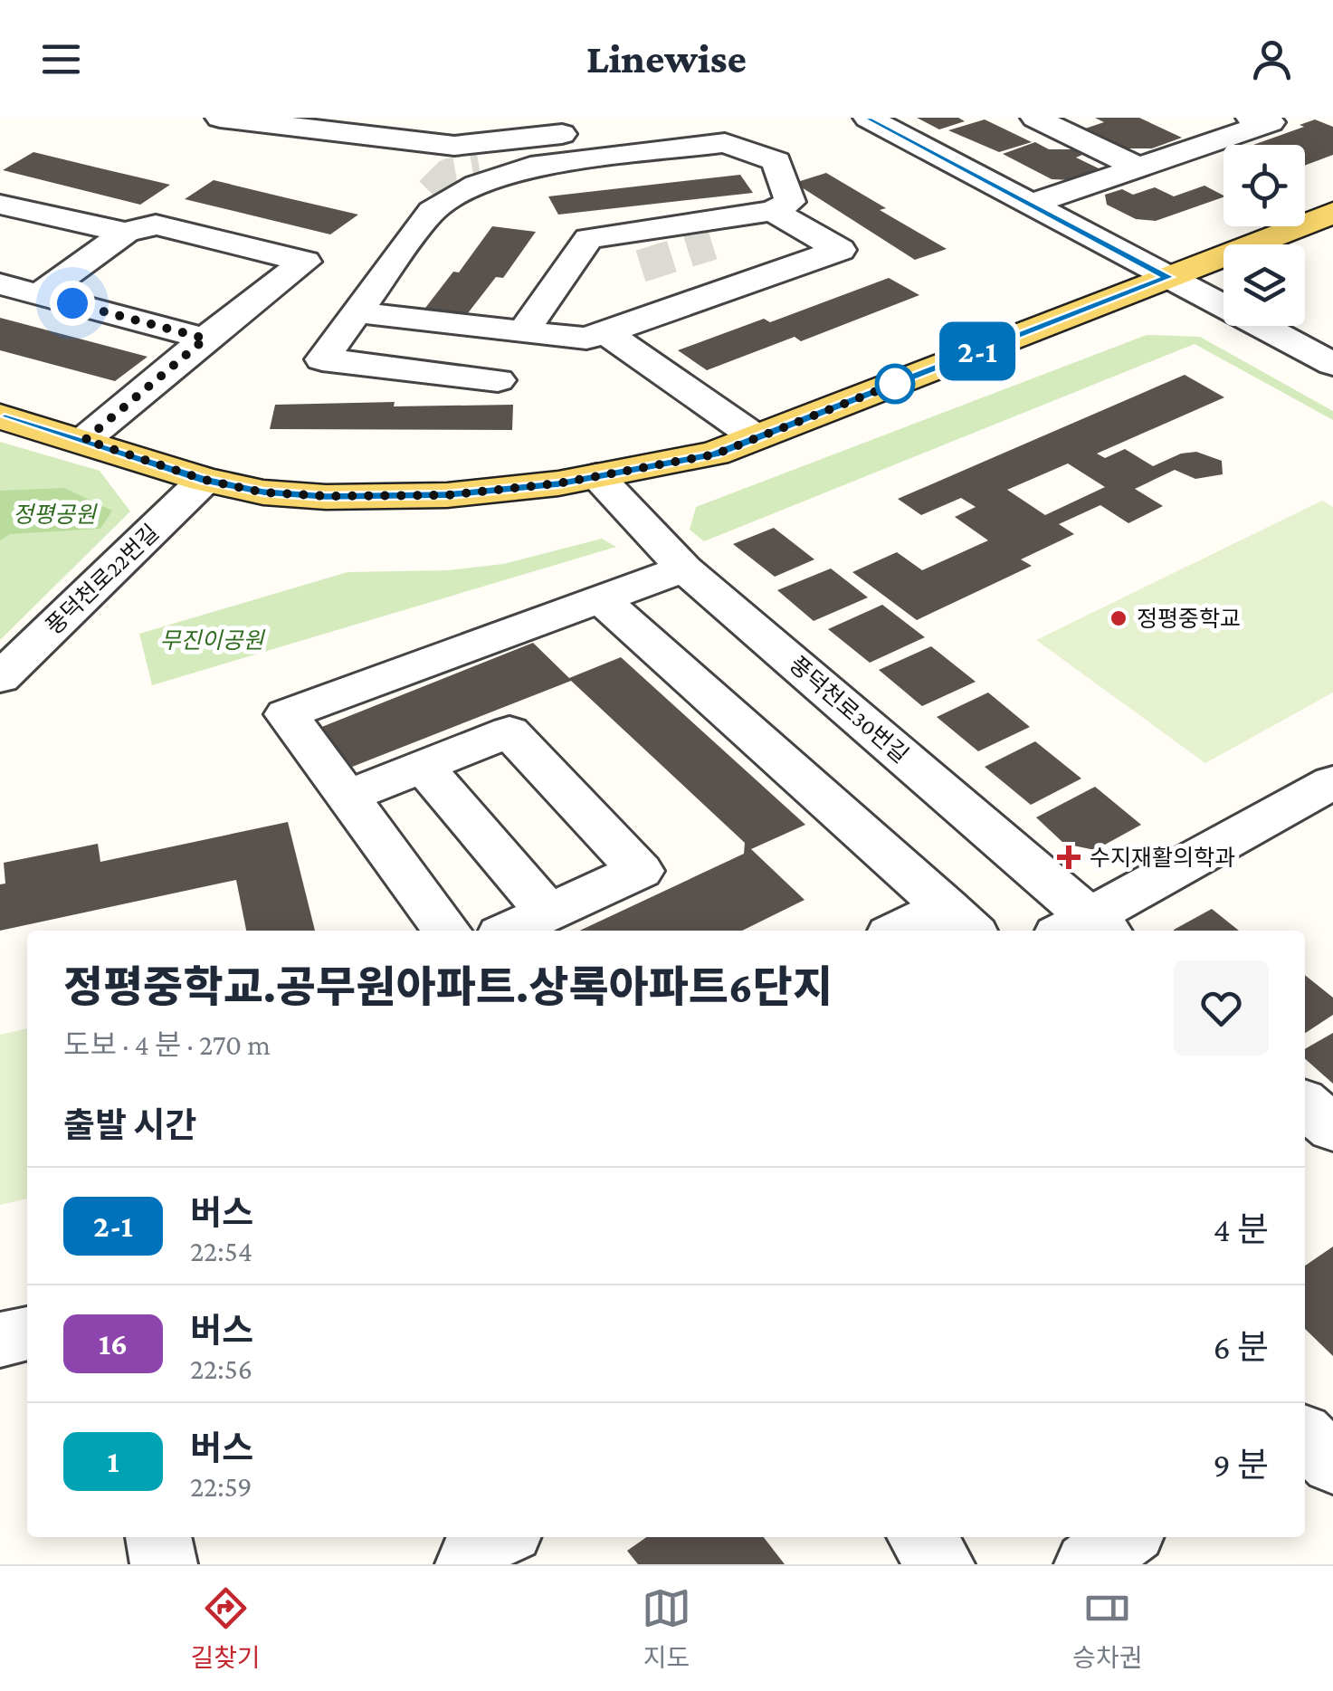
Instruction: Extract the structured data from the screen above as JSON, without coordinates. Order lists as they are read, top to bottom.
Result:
{
  "streets": {
    "street": ["풍덕천로22번길", "풍덕천로30번길"]
  },
  "parks": ["정평공원", "무진이공원"],
  "places": {
    "other": ["정평중학교"],
    "health": ["수지재활의학과"]
  },
  "lines": ["bus line 2-1"],
  "page": {
    "header": "Linewise",
    "on_map": "2-1",
    "heading": [
      ["정평중학교.공무원아파트.상록아파트6단지", "도보 · 4 분 · 270 m"],
      "출발 시간"
    ],
    "list": [
      {
        "mark": "2-1",
        "name": "버스",
        "note": "22:54",
        "value": "4 분"
      },
      {
        "mark": "16",
        "name": "버스",
        "note": "22:56",
        "value": "6 분"
      },
      {
        "mark": "1",
        "name": "버스",
        "note": "22:59",
        "value": "9 분"
      }
    ],
    "tabs": ["길찾기", "지도", "승차권"]
  }
}
